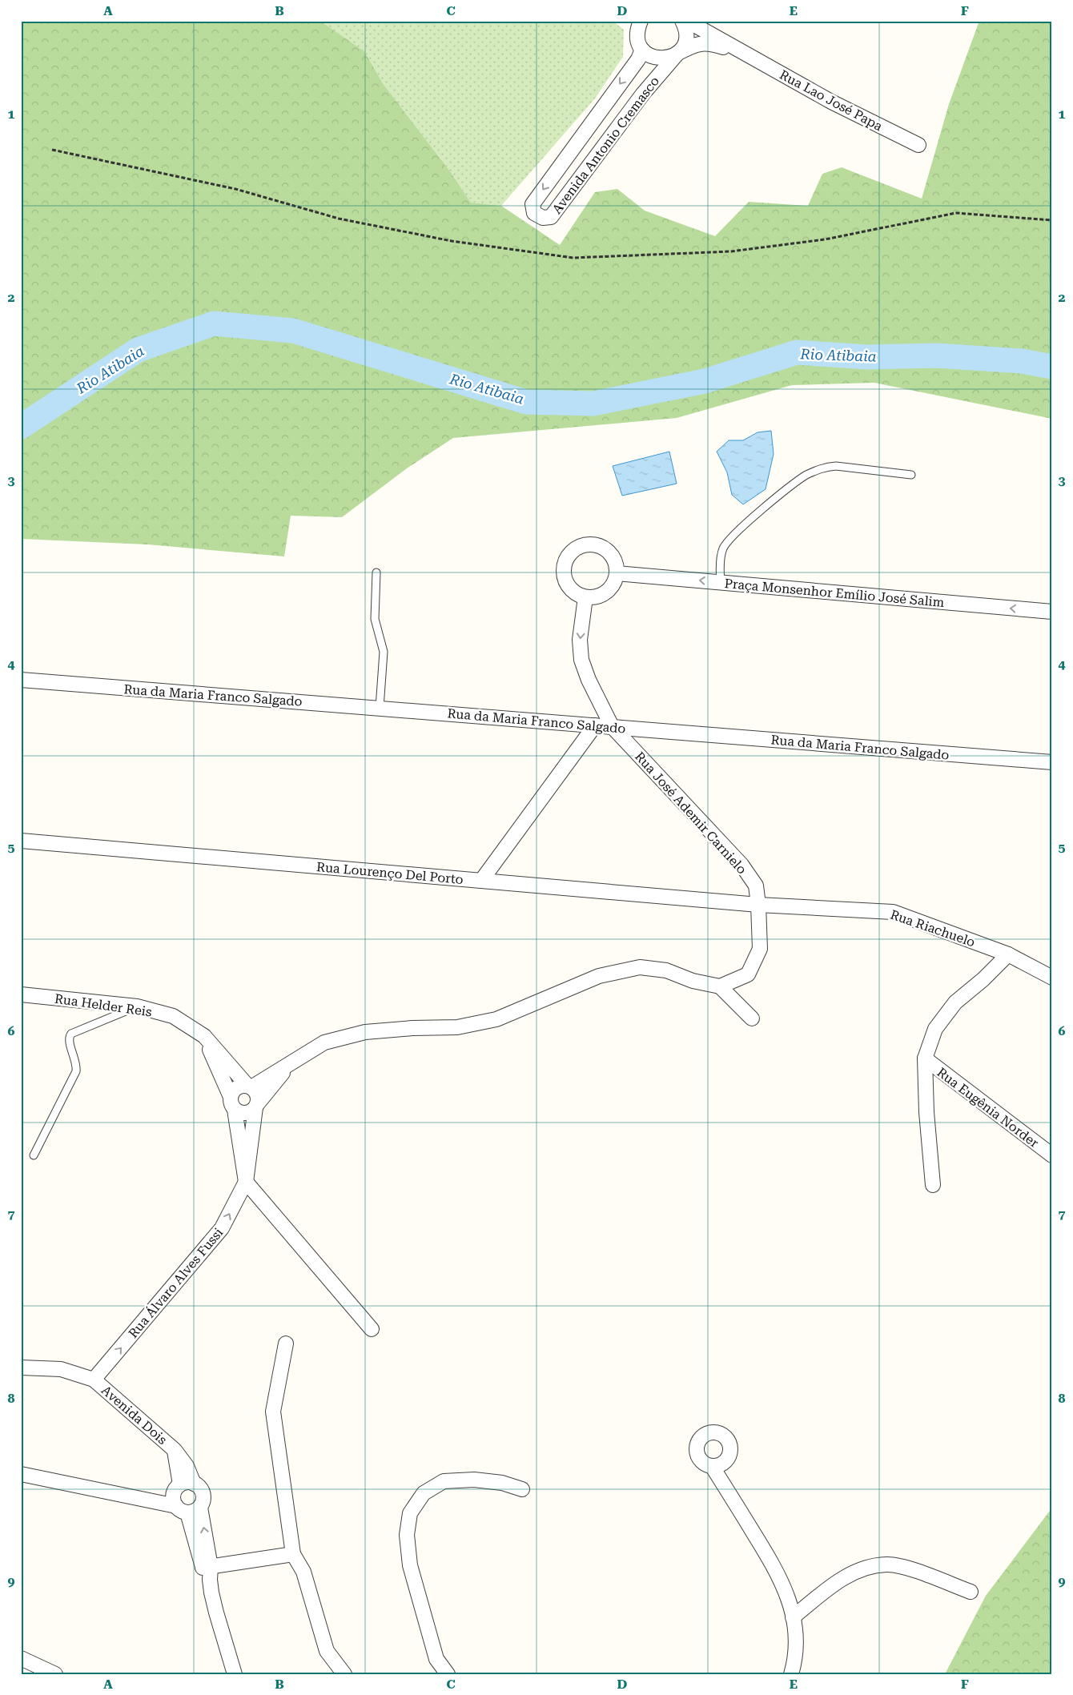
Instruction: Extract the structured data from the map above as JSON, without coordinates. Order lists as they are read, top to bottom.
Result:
{
  "streets": {
    "street": [
      "Rua Lao José Papa",
      "Avenida Antonio Cremasco",
      "Praça Monsenhor Emílio José Salim",
      "Rua da Maria Franco Salgado",
      "Rua José Ademir Carnielo",
      "Rua Lourenço Del Porto",
      "Rua Riachuelo",
      "Rua Helder Reis",
      "Rua Eugênia Norder",
      "Rua Álvaro Alves Fussi",
      "Avenida Dois"
    ]
  },
  "crossings": [
    ["Rua Lao José Papa", "Avenida Antonio Cremasco"],
    ["Praça Monsenhor Emílio José Salim", "Rua José Ademir Carnielo"],
    ["Rua da Maria Franco Salgado", "Rua José Ademir Carnielo"],
    ["Rua José Ademir Carnielo", "Rua Lourenço Del Porto"],
    ["Rua José Ademir Carnielo", "Rua Riachuelo"],
    ["Rua Lourenço Del Porto", "Rua Riachuelo"],
    ["Rua Helder Reis", "Rua Álvaro Alves Fussi"],
    ["Rua Álvaro Alves Fussi", "Avenida Dois"]
  ],
  "one_way": ["Praça Monsenhor Emílio José Salim", "Rua José Ademir Carnielo", "Rua Álvaro Alves Fussi"],
  "water": ["Rio Atibaia"],
  "grid": {
    "columns": [
      "A",
      "B",
      "C",
      "D",
      "E",
      "F"
    ],
    "rows": [
      "1",
      "2",
      "3",
      "4",
      "5",
      "6",
      "7",
      "8",
      "9"
    ]
  }
}
